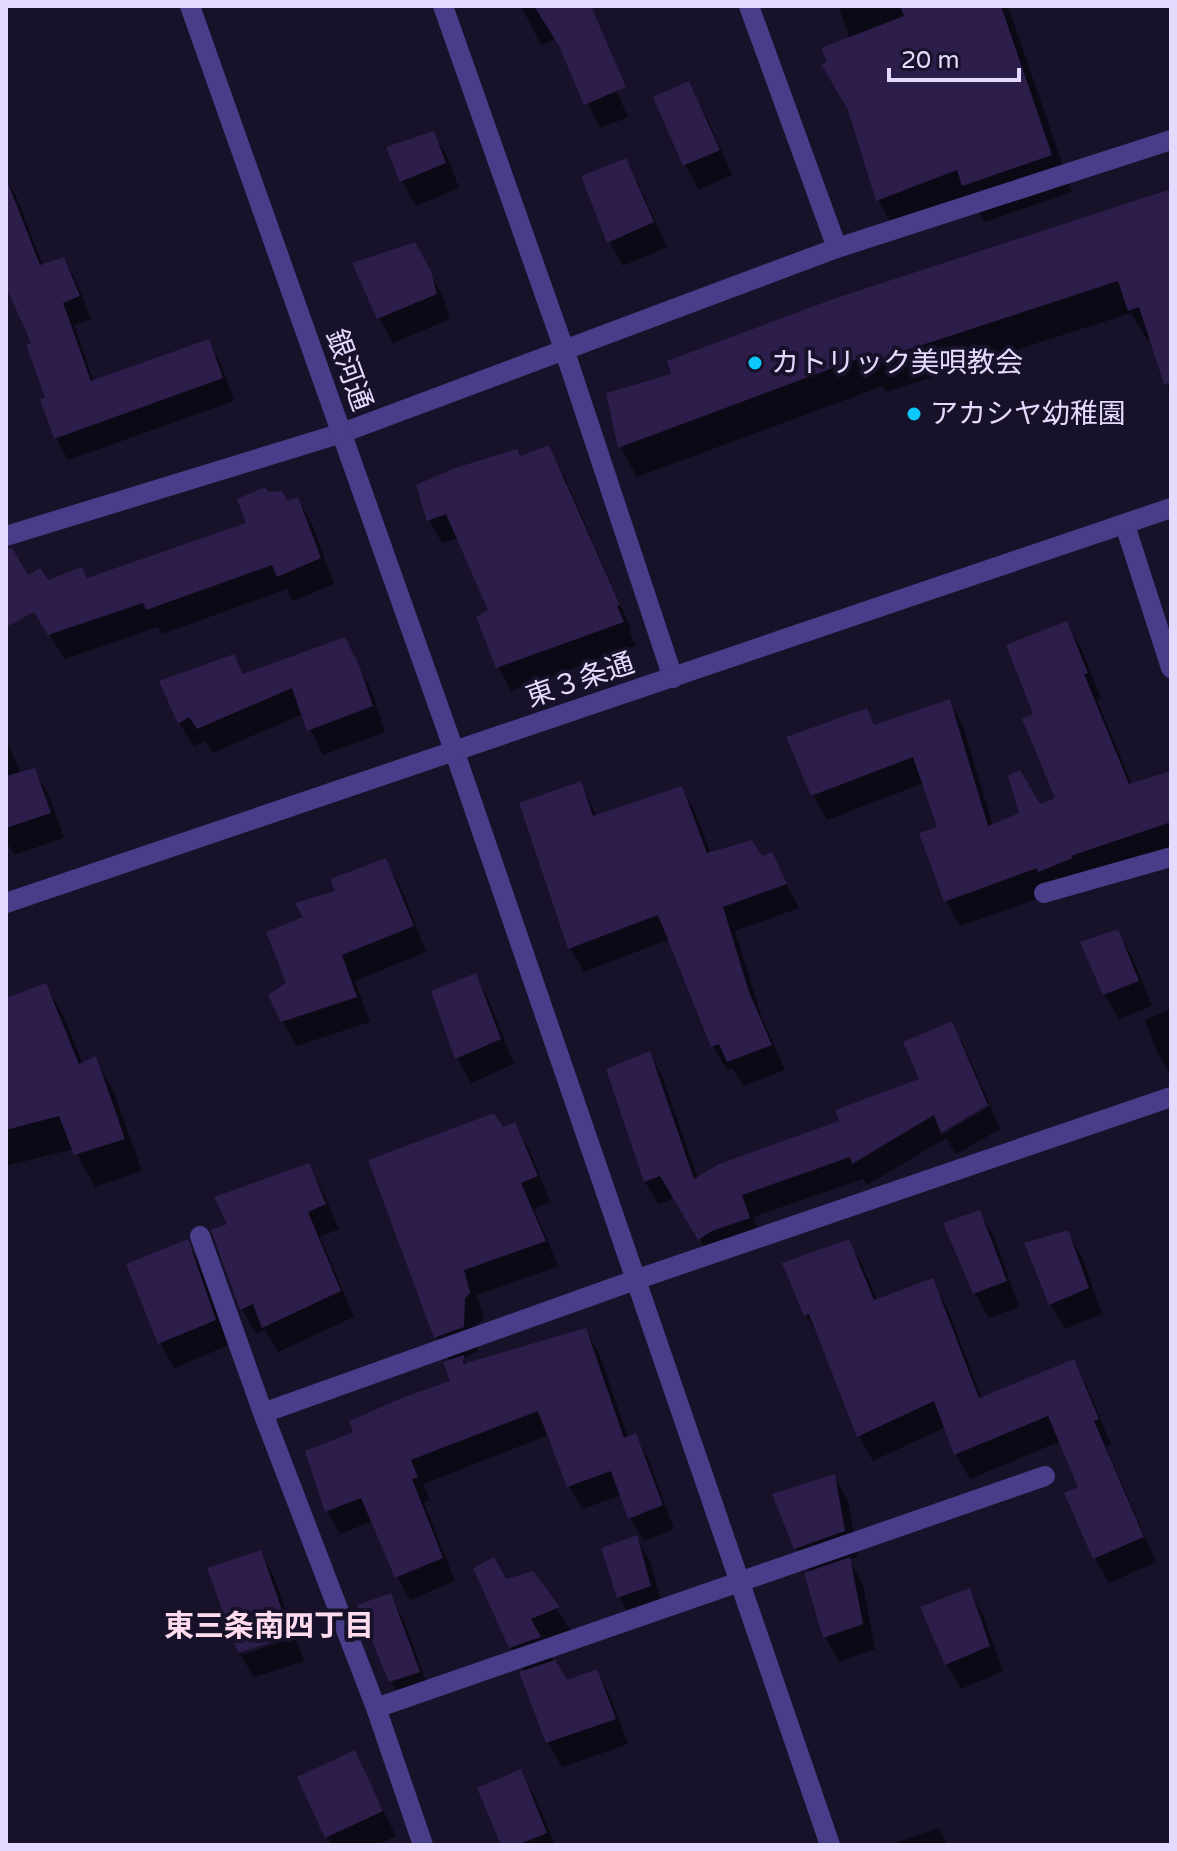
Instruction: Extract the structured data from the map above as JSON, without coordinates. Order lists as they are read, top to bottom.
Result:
{
  "streets": {
    "street": ["銀河通", "東３条通"]
  },
  "crossings": [
    ["銀河通", "東３条通"]
  ],
  "districts": ["東三条南四丁目"],
  "places": ["カトリック美唄教会", "アカシヤ幼稚園"],
  "scale_bar": "20 m"
}
